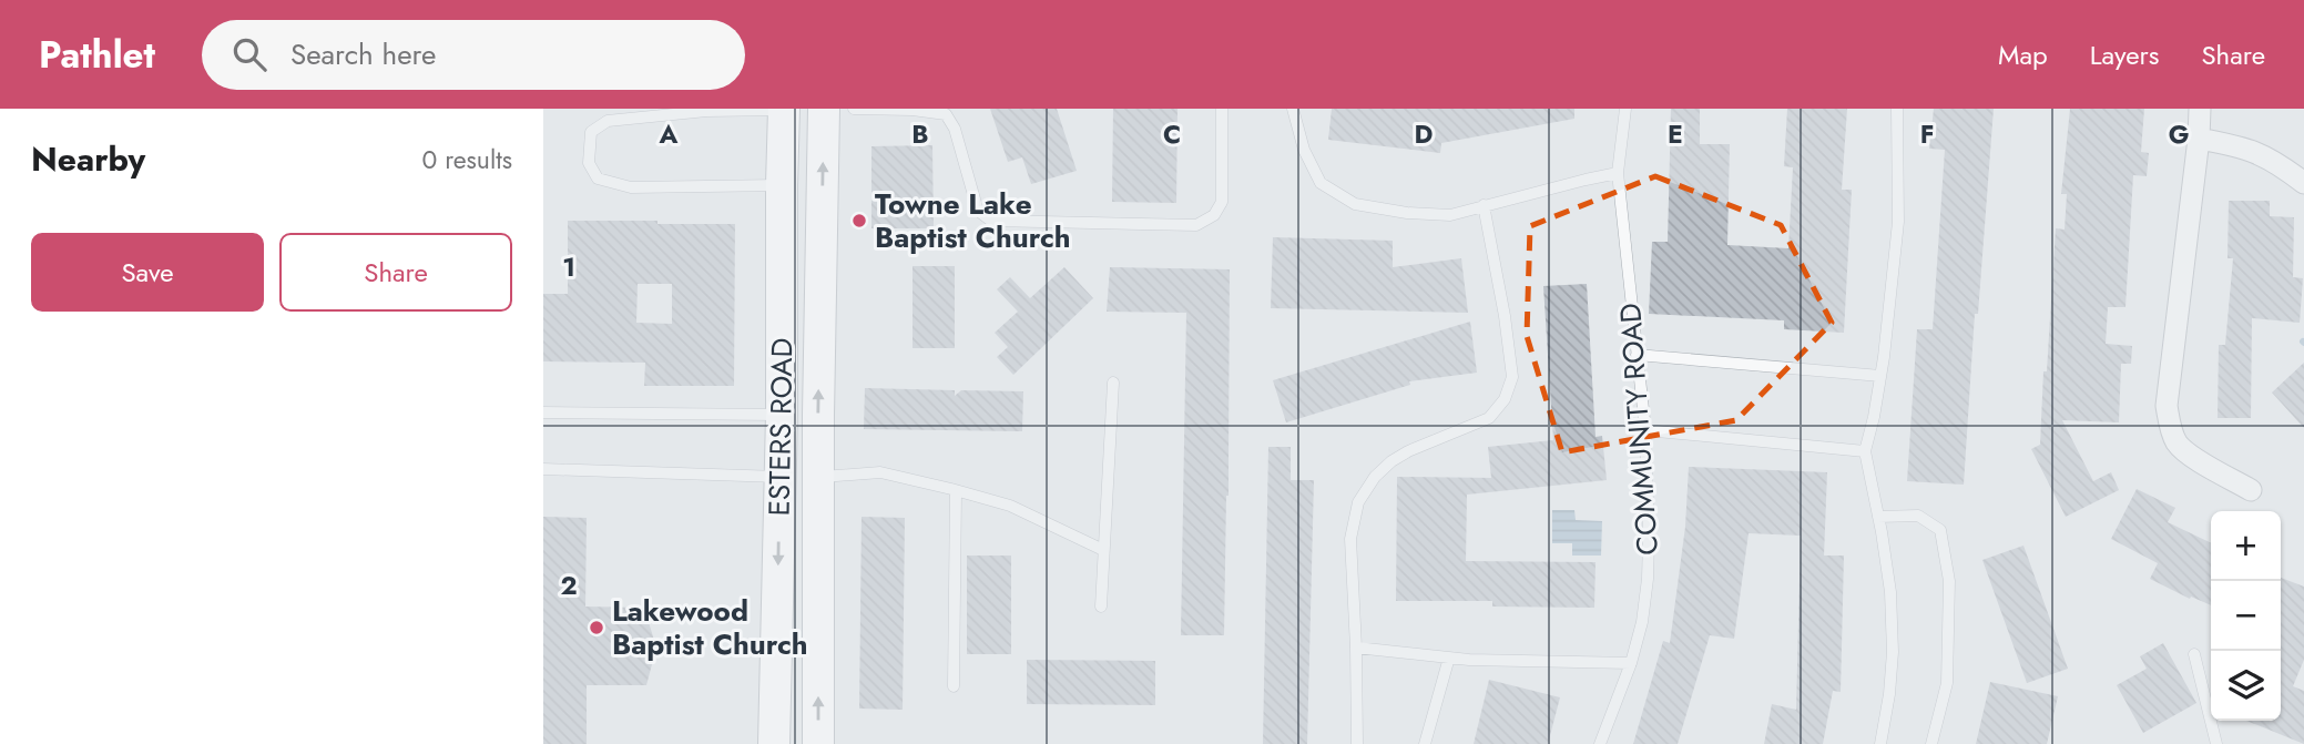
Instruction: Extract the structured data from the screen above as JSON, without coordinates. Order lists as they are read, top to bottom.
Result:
{
  "streets": {
    "main road": ["ESTERS ROAD"],
    "lane": ["COMMUNITY ROAD"]
  },
  "places": ["Towne Lake Baptist Church", "Lakewood Baptist Church"],
  "page": {
    "header": "Pathlet",
    "search": "Search here",
    "nav": ["Map", "Layers", "Share"],
    "heading": ["Nearby", "0 results"],
    "buttons": ["Save", "Share"],
    "map_buttons": ["+", "−"]
  },
  "grid": {
    "columns": [
      "A",
      "B",
      "C",
      "D",
      "E",
      "F",
      "G"
    ],
    "rows": ["1", "2"]
  }
}
